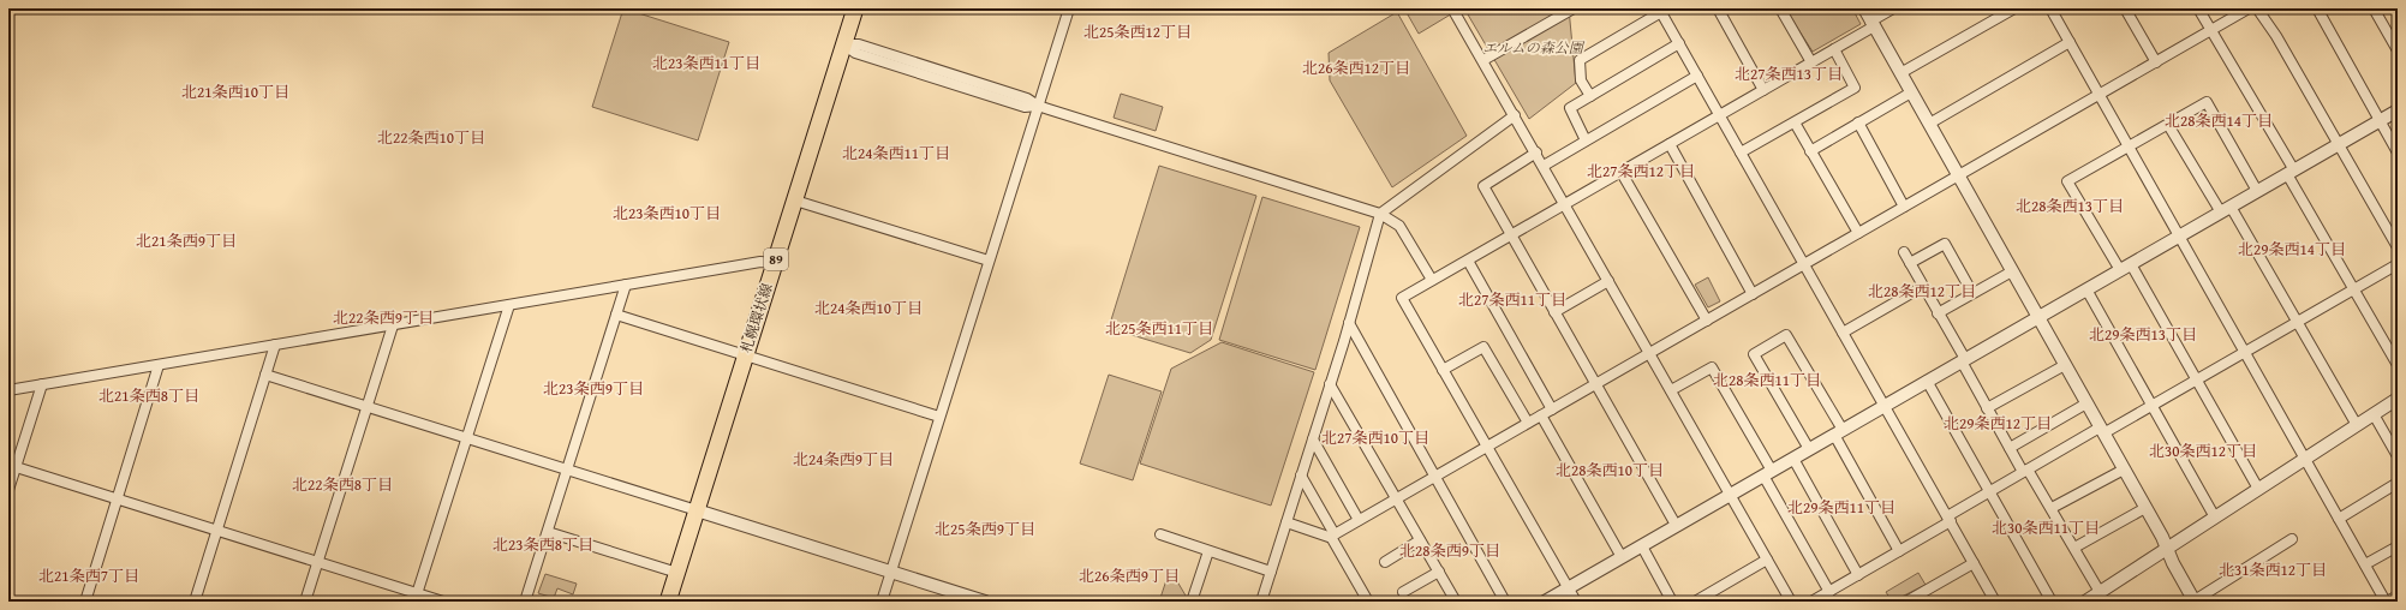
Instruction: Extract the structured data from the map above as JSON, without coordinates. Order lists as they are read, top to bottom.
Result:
{
  "streets": {
    "main road": ["89", "札幌環状線"]
  },
  "districts": [
    "北25条西12丁目",
    "北23条西11丁目",
    "北26条西12丁目",
    "北27条西13丁目",
    "北21条西10丁目",
    "北28条西14丁目",
    "北22条西10丁目",
    "北24条西11丁目",
    "北27条西12丁目",
    "北28条西13丁目",
    "北23条西10丁目",
    "北21条西9丁目",
    "北29条西14丁目",
    "北28条西12丁目",
    "北27条西11丁目",
    "北24条西10丁目",
    "北22条西9丁目",
    "北25条西11丁目",
    "北29条西13丁目",
    "北28条西11丁目",
    "北23条西9丁目",
    "北21条西8丁目",
    "北29条西12丁目",
    "北27条西10丁目",
    "北30条西12丁目",
    "北24条西9丁目",
    "北28条西10丁目",
    "北22条西8丁目",
    "北29条西11丁目",
    "北30条西11丁目",
    "北25条西9丁目",
    "北23条西8丁目",
    "北28条西9丁目",
    "北31条西12丁目",
    "北21条西7丁目",
    "北26条西9丁目"
  ],
  "parks": ["エルムの森公園"]
}
